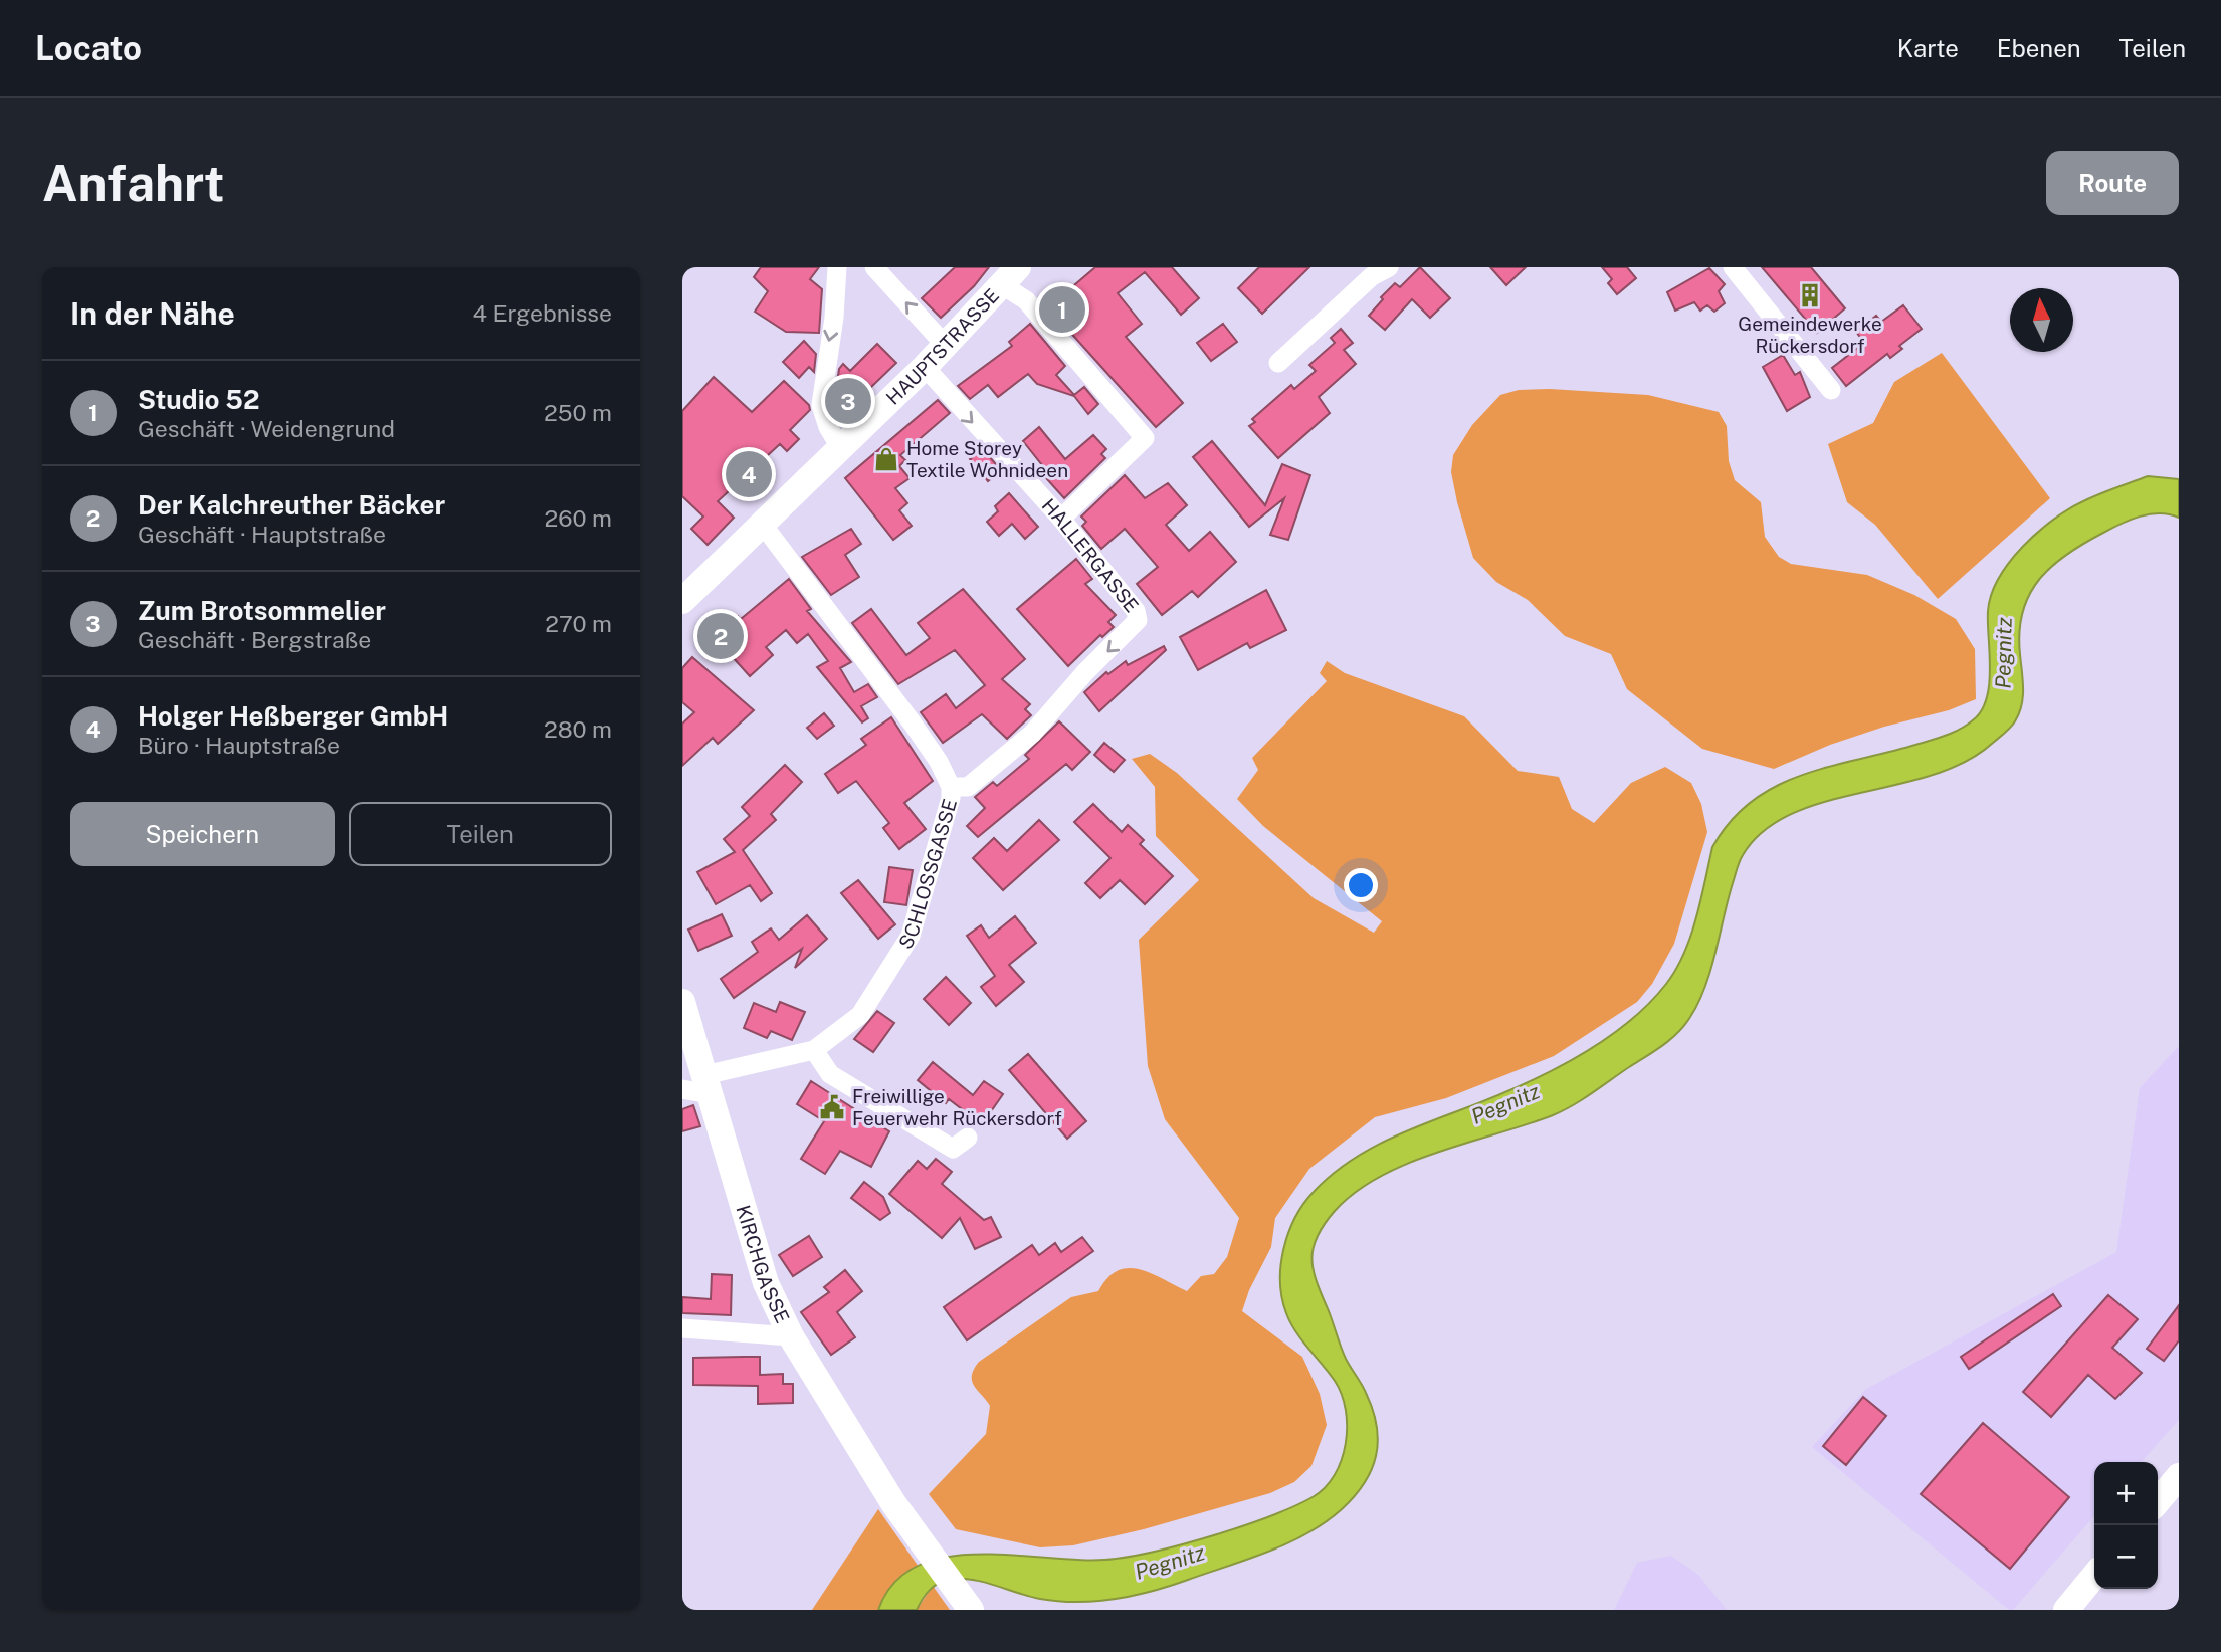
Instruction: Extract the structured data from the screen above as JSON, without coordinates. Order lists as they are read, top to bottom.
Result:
{
  "streets": {
    "main road": ["HAUPTSTRASSE", "KIRCHGASSE"],
    "street": ["HALLERGASSE", "SCHLOSSGASSE"]
  },
  "crossings": [
    ["HAUPTSTRASSE", "HALLERGASSE"],
    ["HAUPTSTRASSE", "SCHLOSSGASSE"],
    ["HALLERGASSE", "SCHLOSSGASSE"],
    ["SCHLOSSGASSE", "KIRCHGASSE"]
  ],
  "water": ["Pegnitz"],
  "places": {
    "building": ["Gemeindewerke Rückersdorf"],
    "shop": ["Home Storey Textile Wohnideen"],
    "public building": ["Freiwillige Feuerwehr Rückersdorf"]
  },
  "north": "top",
  "page": {
    "header": "Locato",
    "nav": ["Karte", "Ebenen", "Teilen"],
    "buttons": [
      "Route",
      ["Speichern", "Teilen"]
    ],
    "title": "Anfahrt",
    "heading": ["In der Nähe", "4 Ergebnisse"],
    "pins": [
      "1",
      "3",
      "4",
      "2"
    ],
    "list": [
      {
        "mark": "1",
        "name": "Studio 52",
        "note": "Geschäft · Weidengrund",
        "value": "250 m"
      },
      {
        "mark": "2",
        "name": "Der Kalchreuther Bäcker",
        "note": "Geschäft · Hauptstraße",
        "value": "260 m"
      },
      {
        "mark": "3",
        "name": "Zum Brotsommelier",
        "note": "Geschäft · Bergstraße",
        "value": "270 m"
      },
      {
        "mark": "4",
        "name": "Holger Heßberger GmbH",
        "note": "Büro · Hauptstraße",
        "value": "280 m"
      }
    ],
    "map_buttons": ["+", "−"]
  }
}
